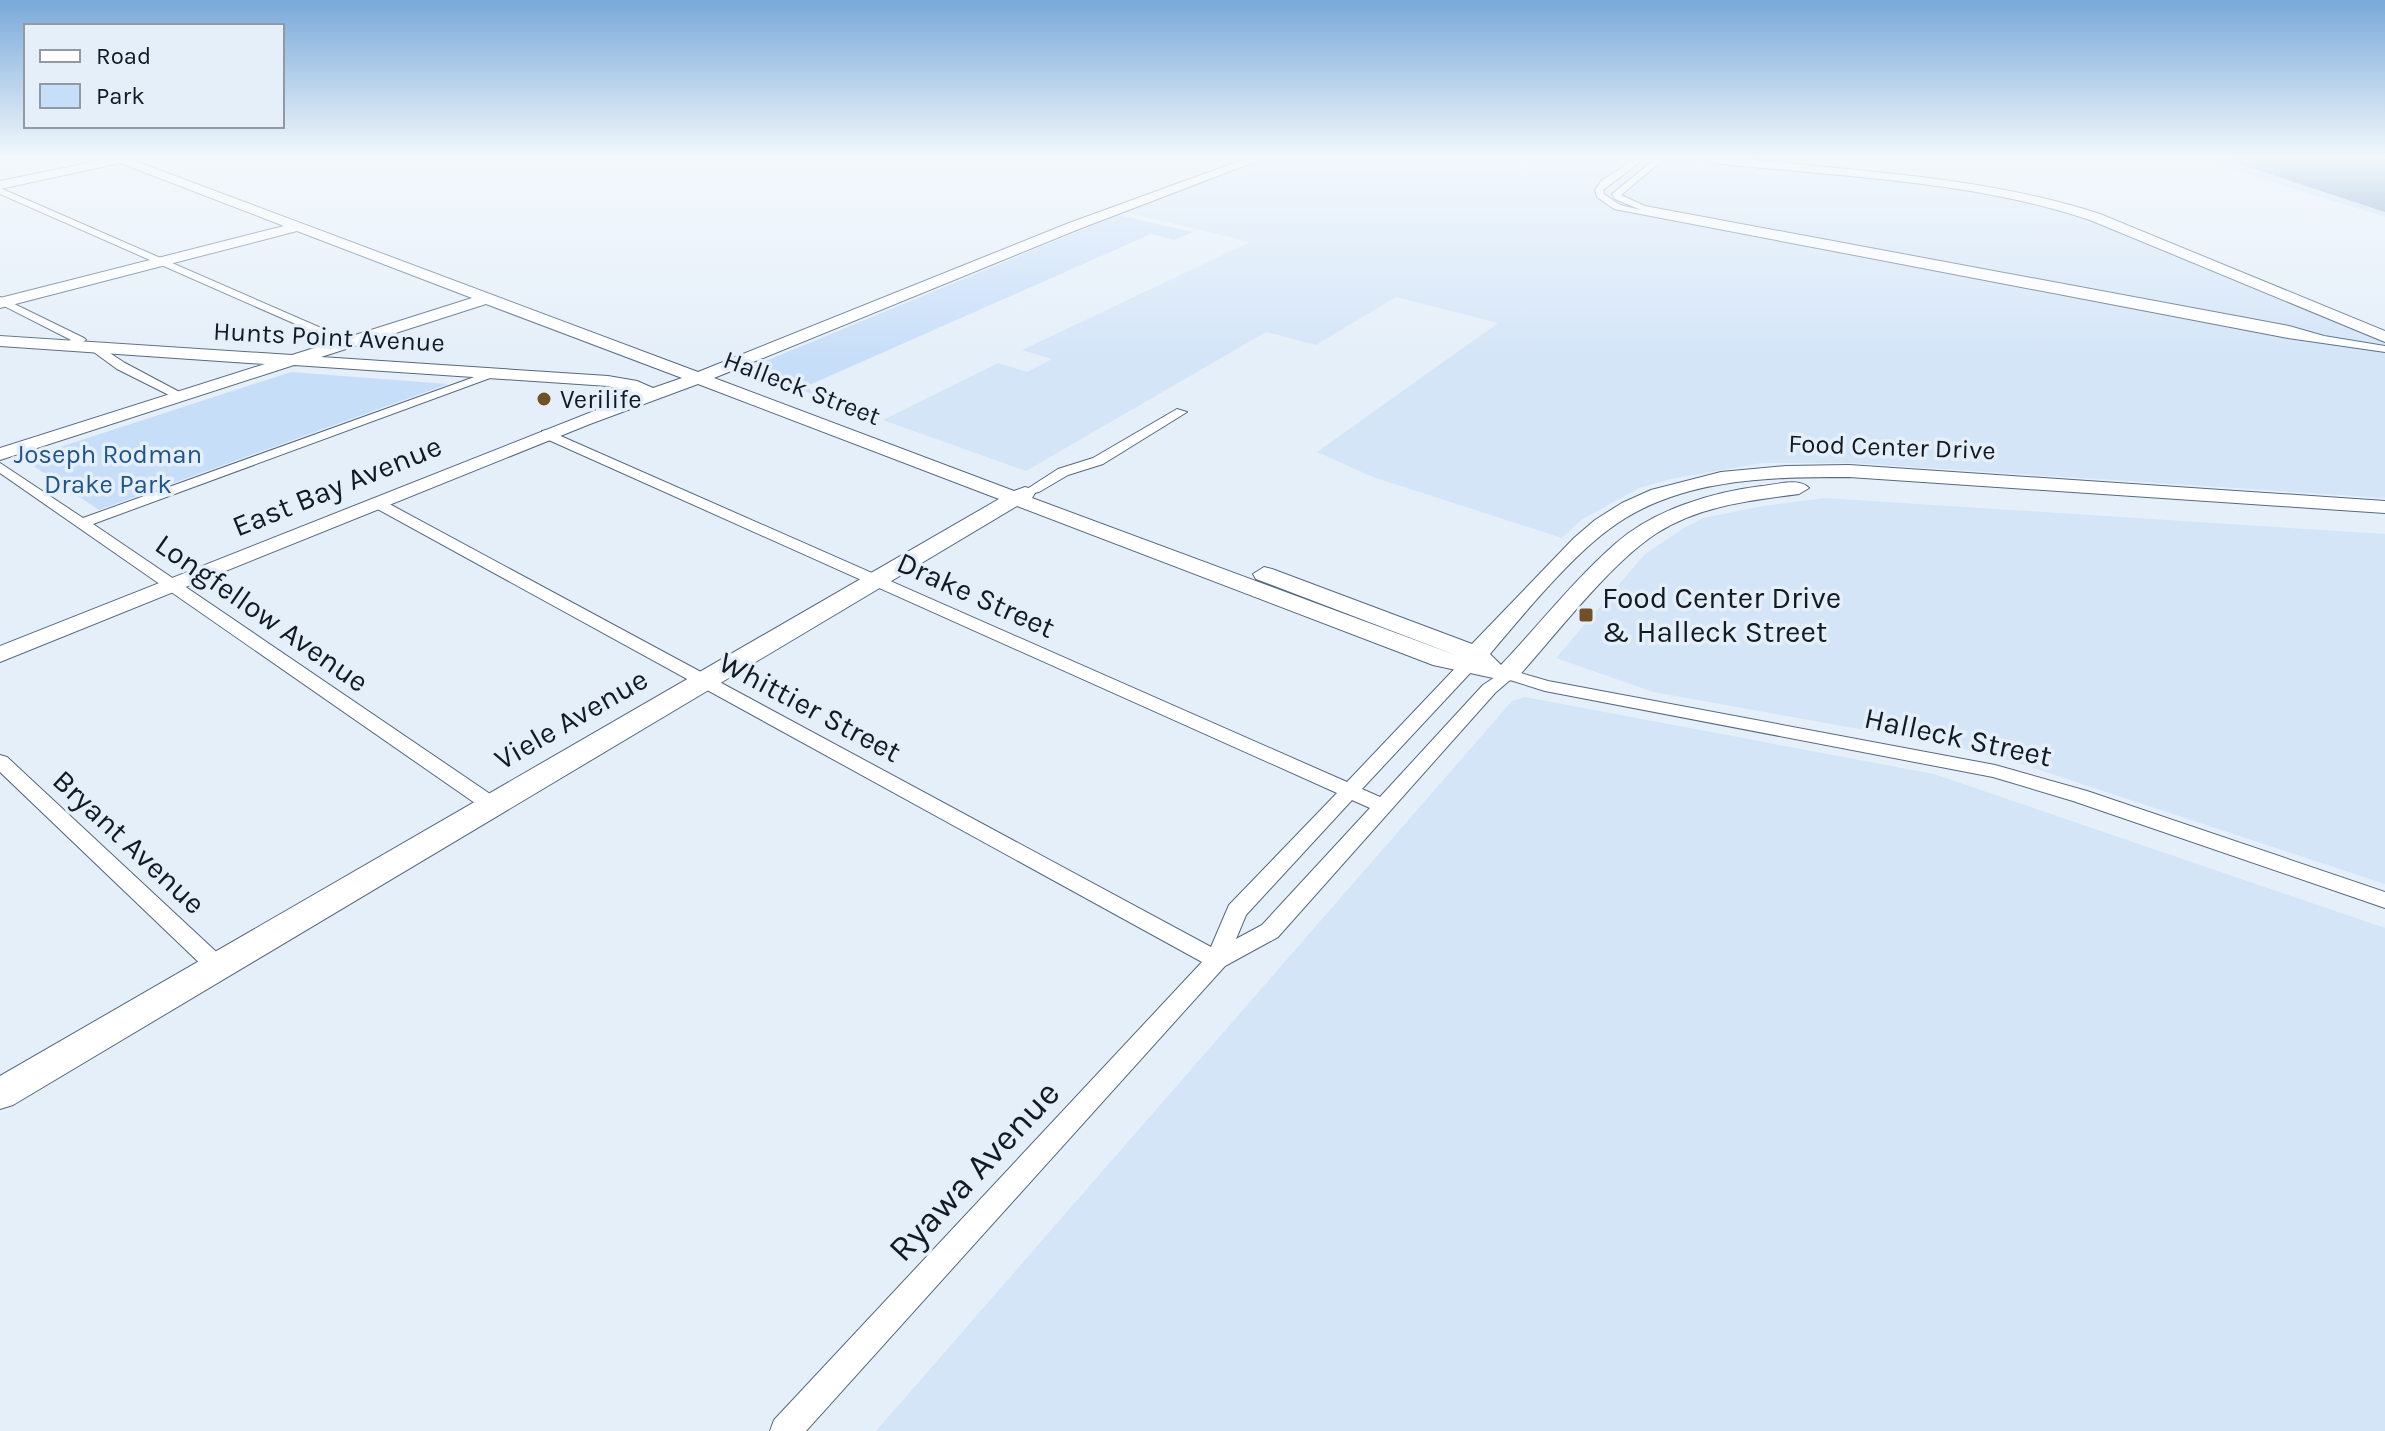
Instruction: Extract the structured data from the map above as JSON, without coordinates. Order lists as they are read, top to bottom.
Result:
{
  "streets": {
    "main road": [
      "Hunts Point Avenue",
      "Halleck Street",
      "Food Center Drive",
      "East Bay Avenue",
      "Viele Avenue"
    ],
    "street": [
      "Drake Street",
      "Longfellow Avenue",
      "Whittier Street",
      "Bryant Avenue",
      "Ryawa Avenue"
    ]
  },
  "crossings": [
    ["Hunts Point Avenue", "East Bay Avenue"],
    ["Halleck Street", "Food Center Drive"],
    ["Halleck Street", "East Bay Avenue"],
    ["Halleck Street", "Viele Avenue"],
    ["Halleck Street", "Ryawa Avenue"],
    ["Food Center Drive", "Ryawa Avenue"],
    ["East Bay Avenue", "Drake Street"],
    ["East Bay Avenue", "Longfellow Avenue"],
    ["East Bay Avenue", "Whittier Street"],
    ["Drake Street", "Viele Avenue"],
    ["Drake Street", "Ryawa Avenue"],
    ["Longfellow Avenue", "Viele Avenue"],
    ["Whittier Street", "Viele Avenue"],
    ["Whittier Street", "Ryawa Avenue"],
    ["Viele Avenue", "Bryant Avenue"]
  ],
  "parks": ["Joseph Rodman Drake Park"],
  "places": {
    "other": ["Verilife"],
    "transit": ["Food Center Drive & Halleck Street"]
  },
  "legend": ["Road", "Park"]
}
